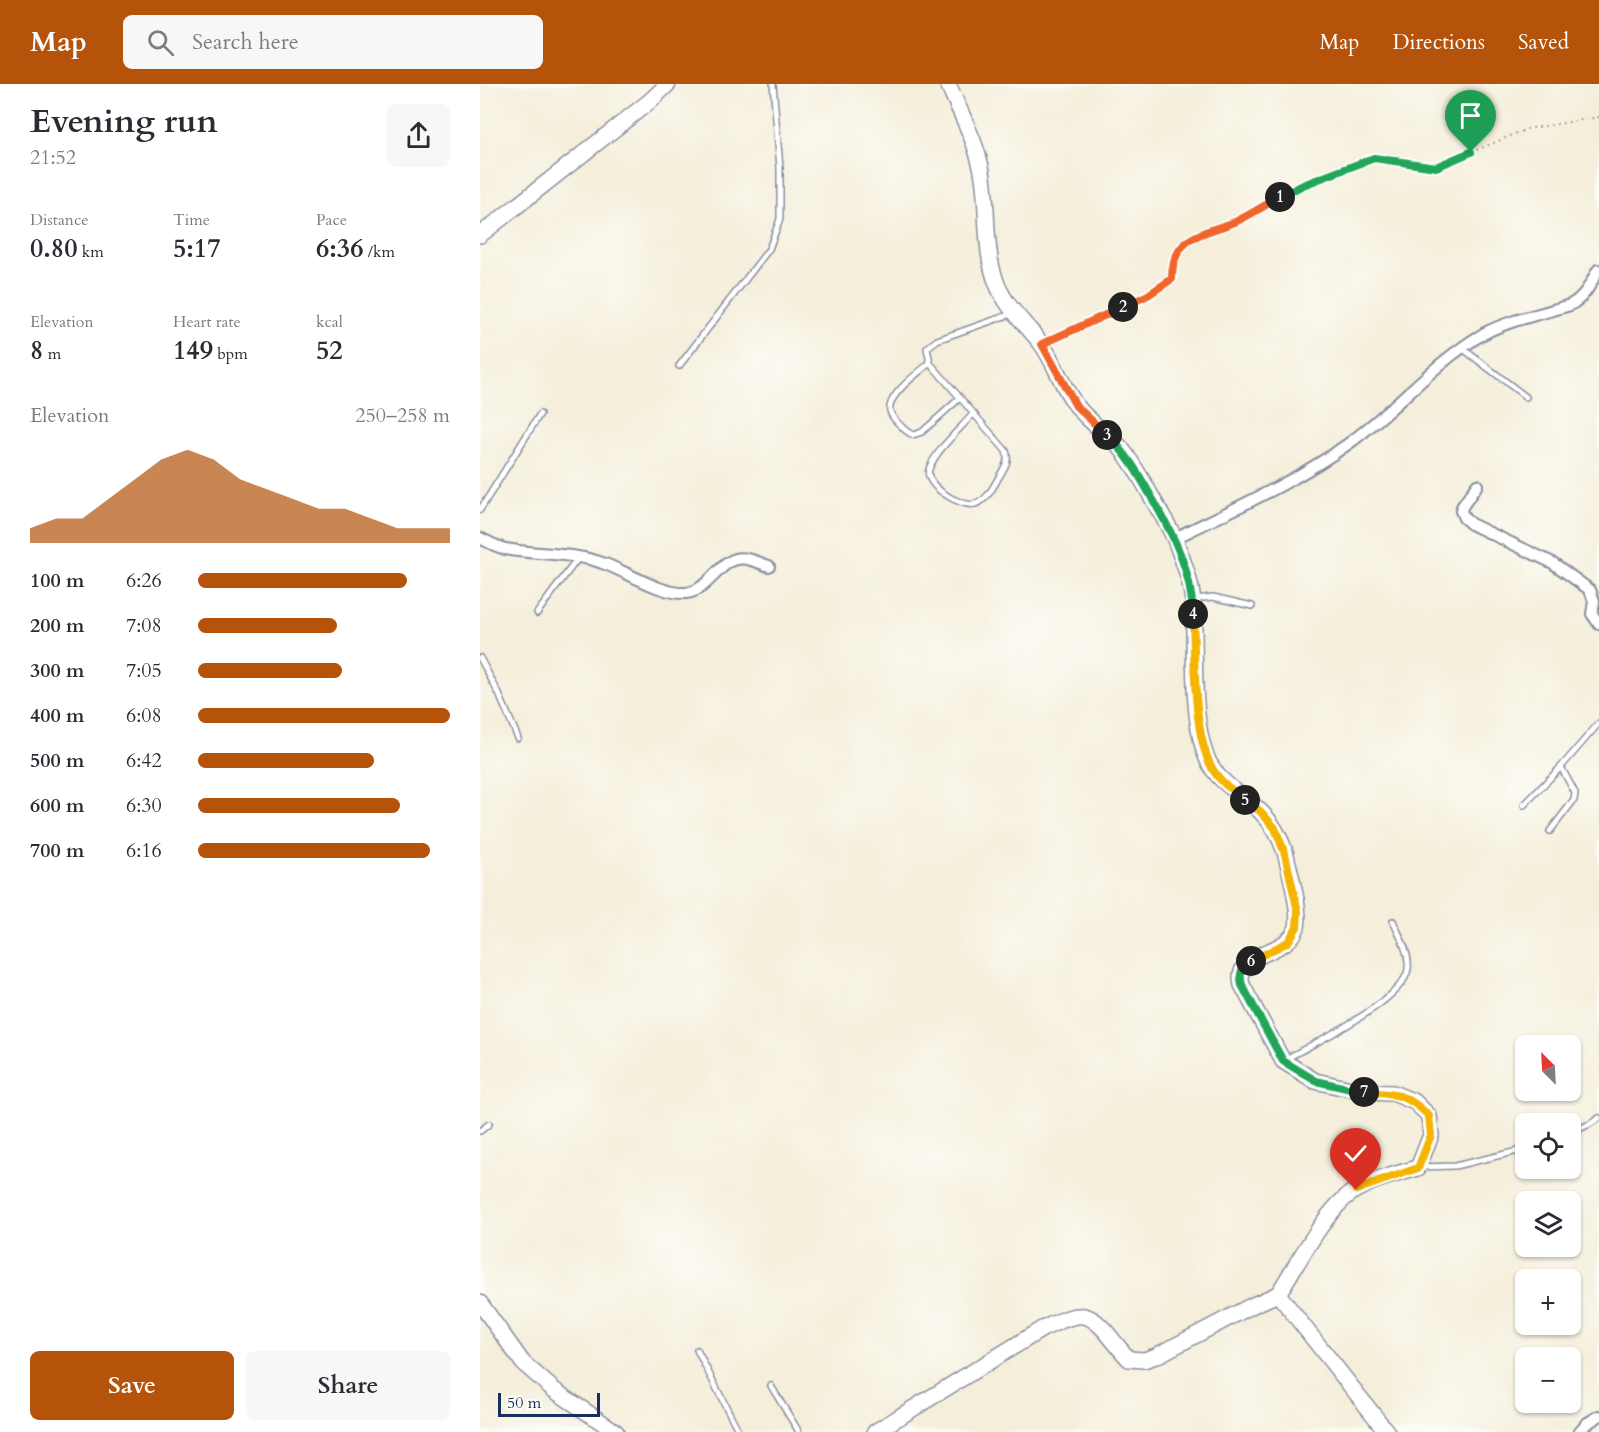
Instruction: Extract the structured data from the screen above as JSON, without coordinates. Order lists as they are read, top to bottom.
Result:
{
  "scale_bar": "50 m",
  "north": "top left",
  "page": {
    "header": "Map",
    "search": "Search here",
    "nav": ["Map", "Directions", "Saved"],
    "heading": ["Evening run", "21:52"],
    "pins": [
      "1",
      "2",
      "3",
      "4",
      "5",
      "6",
      "7"
    ],
    "stats": [
      ["Distance", "0.80 km"],
      ["Time", "5:17"],
      ["Pace", "6:36 /km"],
      ["Elevation", "8 m"],
      ["Heart rate", "149 bpm"],
      ["kcal", "52"]
    ],
    "chart": ["Elevation", "250–258 m"],
    "list": [
      {
        "name": "100 m",
        "note": "6:26"
      },
      {
        "name": "200 m",
        "note": "7:08"
      },
      {
        "name": "300 m",
        "note": "7:05"
      },
      {
        "name": "400 m",
        "note": "6:08"
      },
      {
        "name": "500 m",
        "note": "6:42"
      },
      {
        "name": "600 m",
        "note": "6:30"
      },
      {
        "name": "700 m",
        "note": "6:16"
      }
    ],
    "map_buttons": ["+", "−"],
    "buttons": ["Save", "Share"],
    "scale": "50 m"
  }
}
